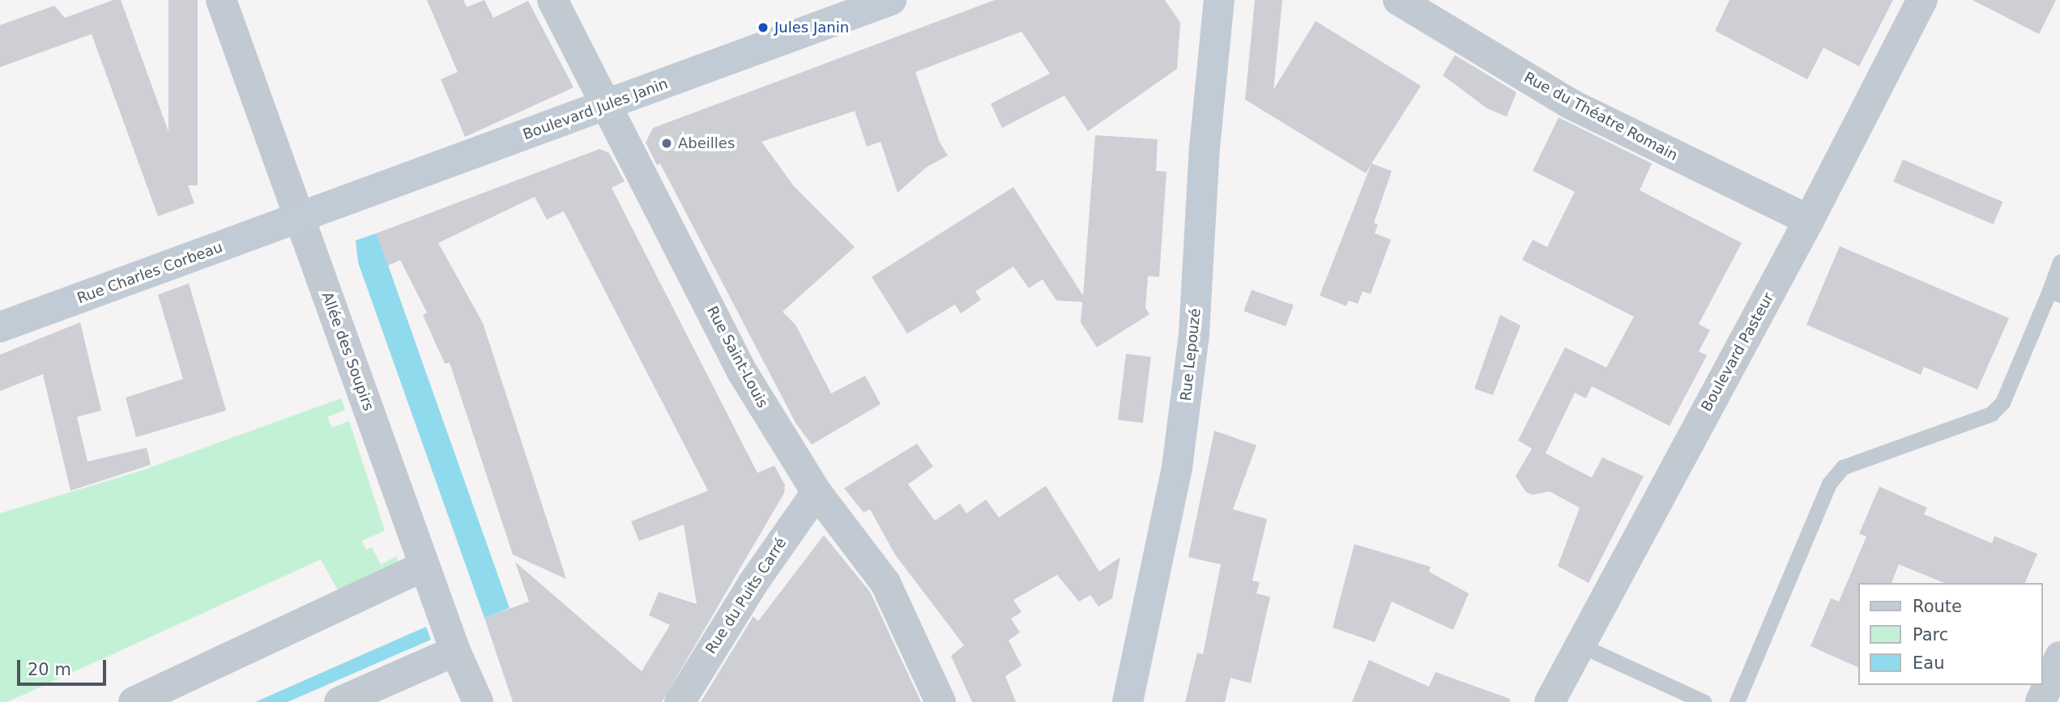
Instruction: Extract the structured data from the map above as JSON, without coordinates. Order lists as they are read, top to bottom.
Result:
{
  "streets": {
    "main road": ["Boulevard Jules Janin", "Rue Charles Corbeau", "Rue Lepouzé"],
    "street": [
      "Rue du Théatre Romain",
      "Allée des Soupirs",
      "Boulevard Pasteur",
      "Rue Saint-Louis",
      "Rue du Puits Carré"
    ]
  },
  "crossings": [
    ["Boulevard Jules Janin", "Rue Charles Corbeau"],
    ["Boulevard Jules Janin", "Allée des Soupirs"],
    ["Boulevard Jules Janin", "Rue Saint-Louis"],
    ["Rue du Théatre Romain", "Boulevard Pasteur"],
    ["Rue Charles Corbeau", "Allée des Soupirs"],
    ["Rue Saint-Louis", "Rue du Puits Carré"]
  ],
  "places": ["Jules Janin", "Abeilles"],
  "legend": ["Route", "Parc", "Eau"],
  "scale_bar": "20 m"
}
